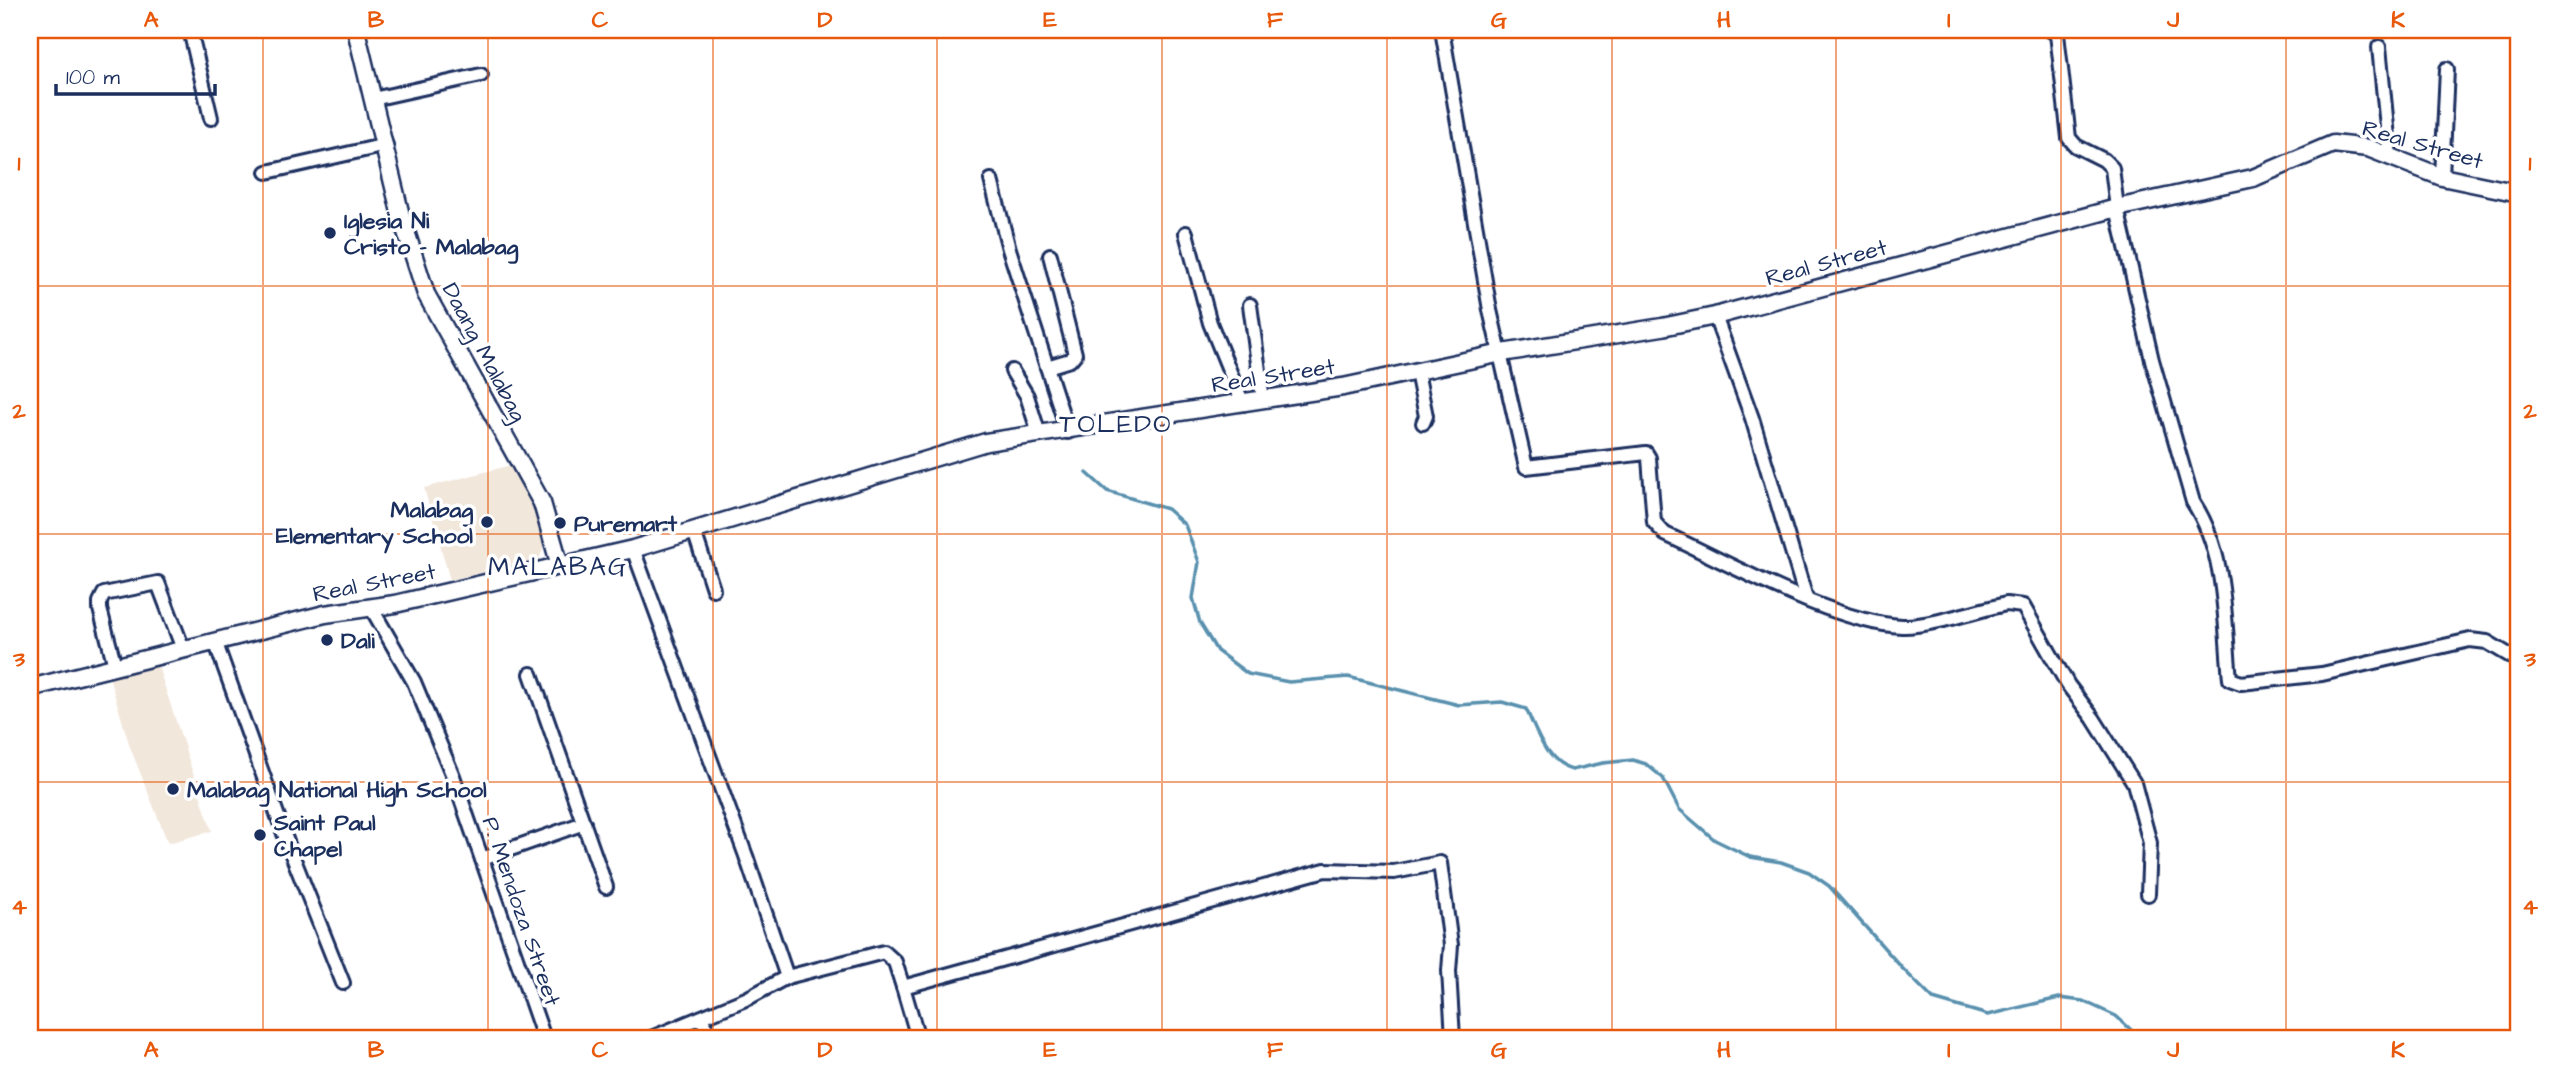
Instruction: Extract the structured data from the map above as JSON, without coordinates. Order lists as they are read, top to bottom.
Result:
{
  "streets": {
    "street": ["Real Street", "Daang Malabag", "P. Mendoza Street"]
  },
  "crossings": [
    ["Real Street", "Daang Malabag"],
    ["Real Street", "P. Mendoza Street"]
  ],
  "districts": ["TOLEDO", "MALABAG"],
  "places": [
    "Iglesia Ni Cristo - Malabag",
    "Malabag Elementary School",
    "Puremart",
    "Dali",
    "Malabag National High School",
    "Saint Paul Chapel"
  ],
  "scale_bar": "100 m",
  "grid": {
    "columns": [
      "A",
      "B",
      "C",
      "D",
      "E",
      "F",
      "G",
      "H",
      "I",
      "J",
      "K"
    ],
    "rows": [
      "1",
      "2",
      "3",
      "4"
    ]
  }
}
